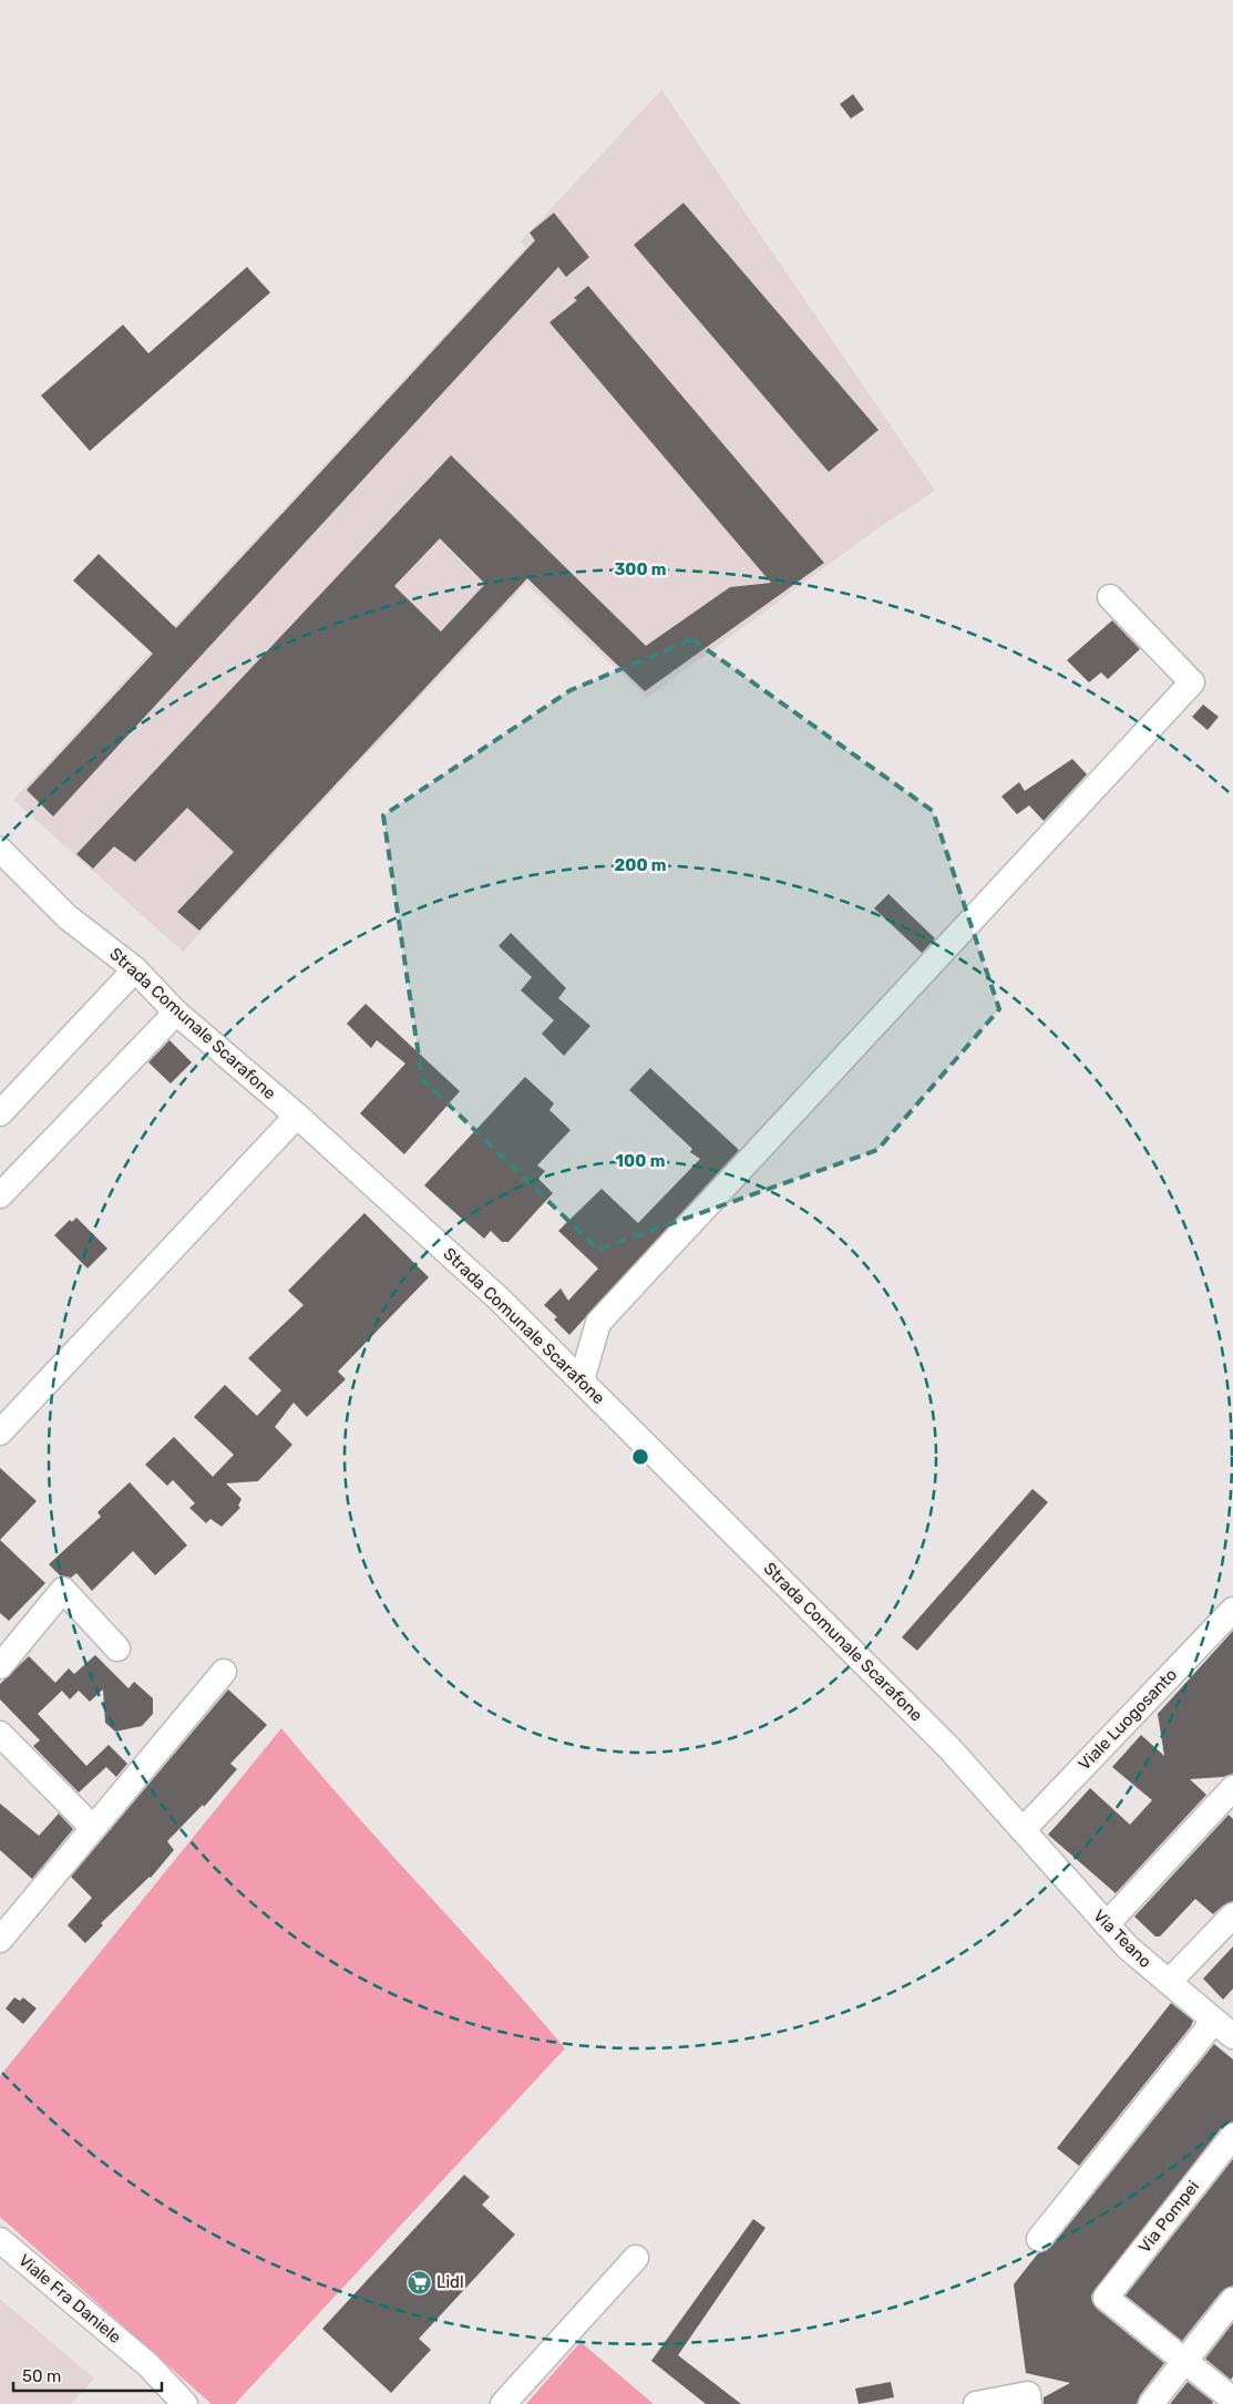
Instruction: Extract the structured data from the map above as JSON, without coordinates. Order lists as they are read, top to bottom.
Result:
{
  "streets": {
    "street": [
      "Strada Comunale Scarafone",
      "Viale Luogosanto",
      "Via Teano",
      "Via Pompei",
      "Viale Fra Daniele"
    ]
  },
  "crossings": [
    ["Strada Comunale Scarafone", "Viale Luogosanto"],
    ["Strada Comunale Scarafone", "Via Teano"],
    ["Viale Luogosanto", "Via Teano"]
  ],
  "places": {
    "supermarket": ["Lidl"]
  },
  "scale_bar": "50 m",
  "rings": ["300 m", "200 m", "100 m"]
}
